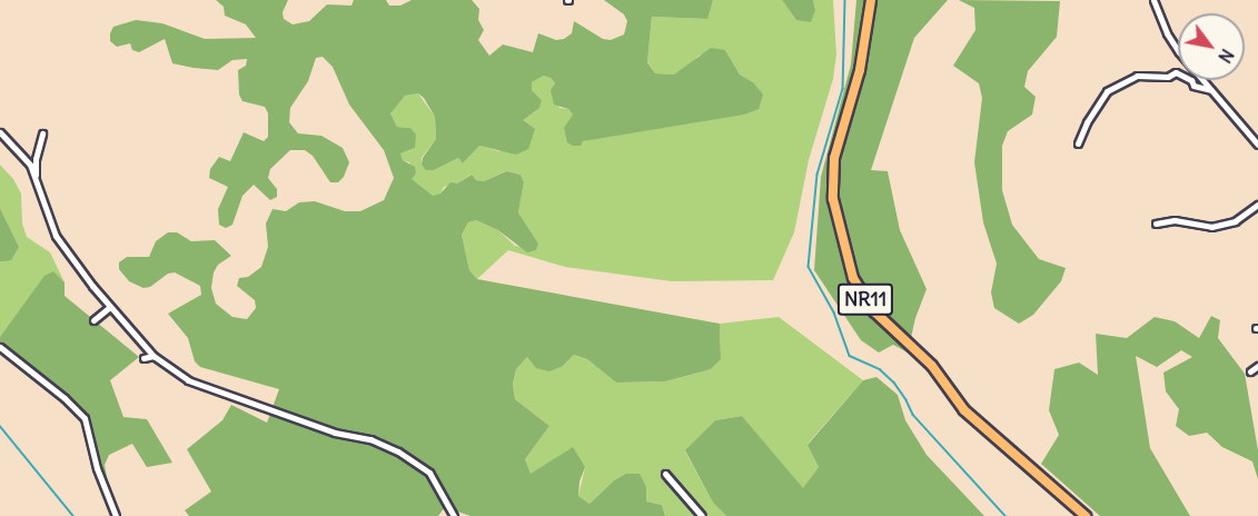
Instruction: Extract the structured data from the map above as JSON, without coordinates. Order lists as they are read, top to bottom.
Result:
{
  "streets": {
    "highway": ["NR11"]
  },
  "north": "bottom right"
}
